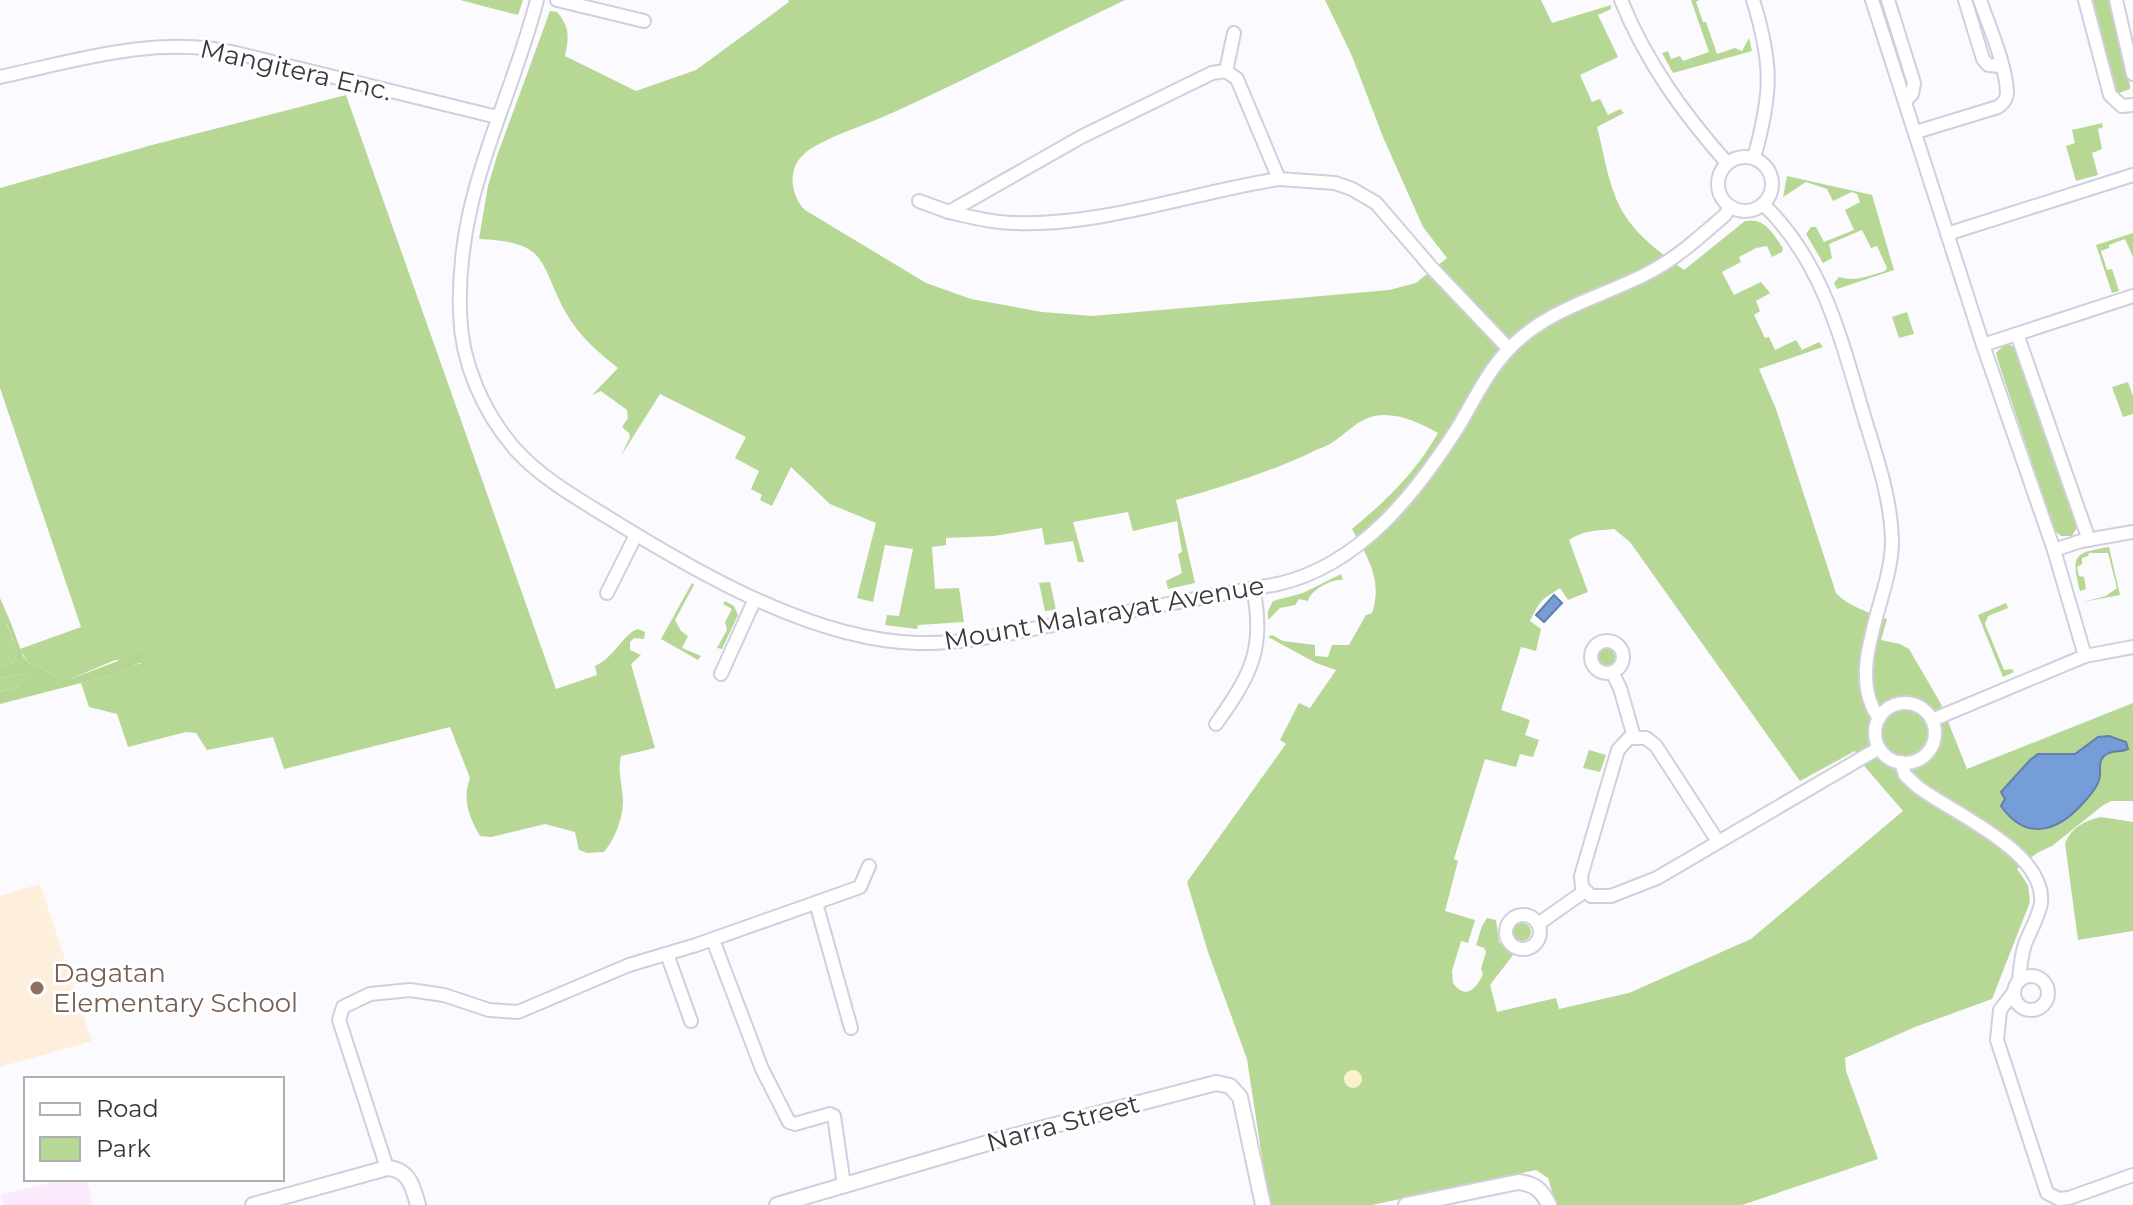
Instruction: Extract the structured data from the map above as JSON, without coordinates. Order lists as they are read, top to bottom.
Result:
{
  "streets": {
    "street": ["Mangitera Enc.", "Mount Malarayat Avenue", "Narra Street"]
  },
  "crossings": [
    ["Mangitera Enc.", "Mount Malarayat Avenue"]
  ],
  "places": ["Dagatan Elementary School"],
  "legend": ["Road", "Park"]
}
